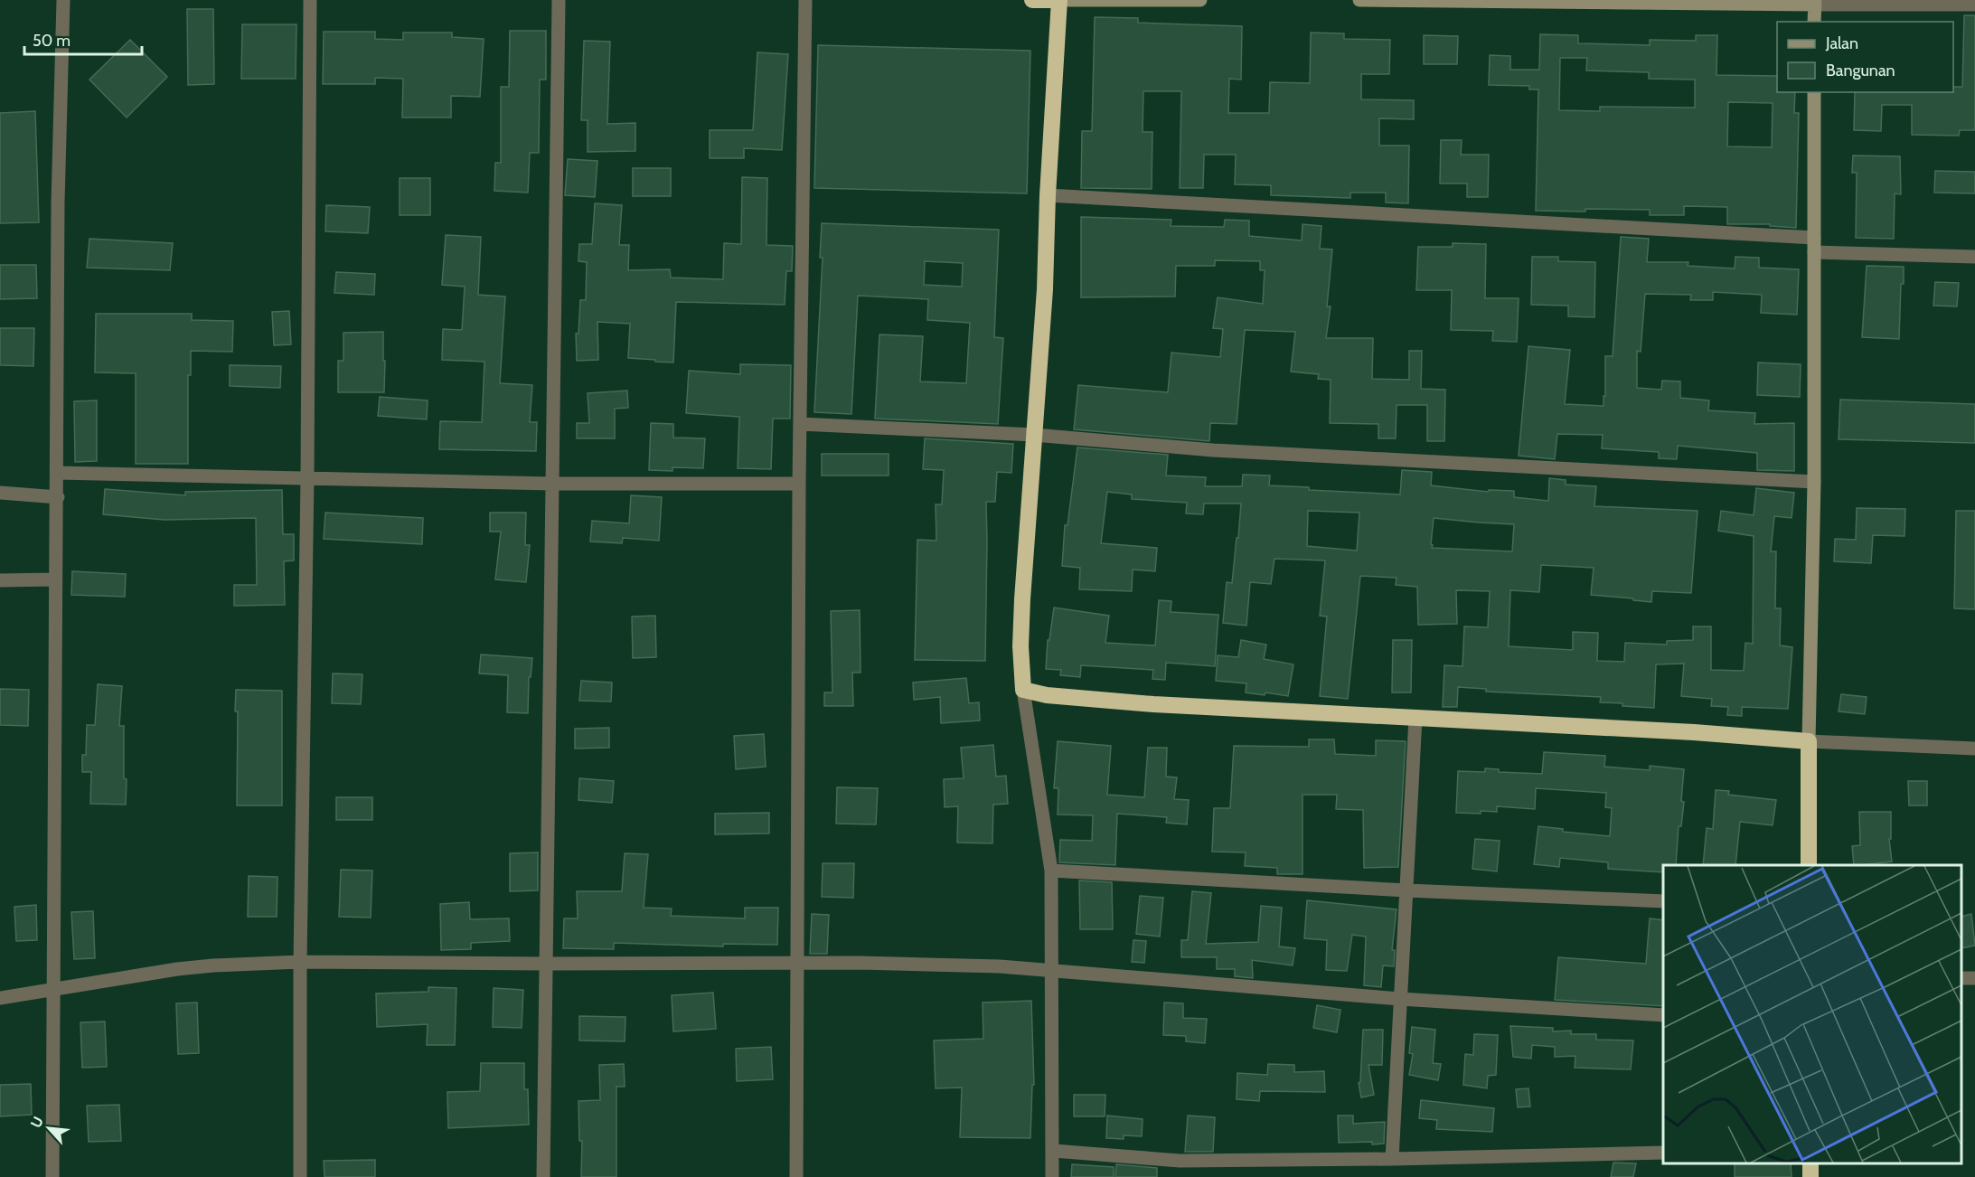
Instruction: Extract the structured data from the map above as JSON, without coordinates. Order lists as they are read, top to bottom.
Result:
{
  "legend": ["Jalan", "Bangunan"],
  "scale_bar": "50 m",
  "north": "top left"
}
